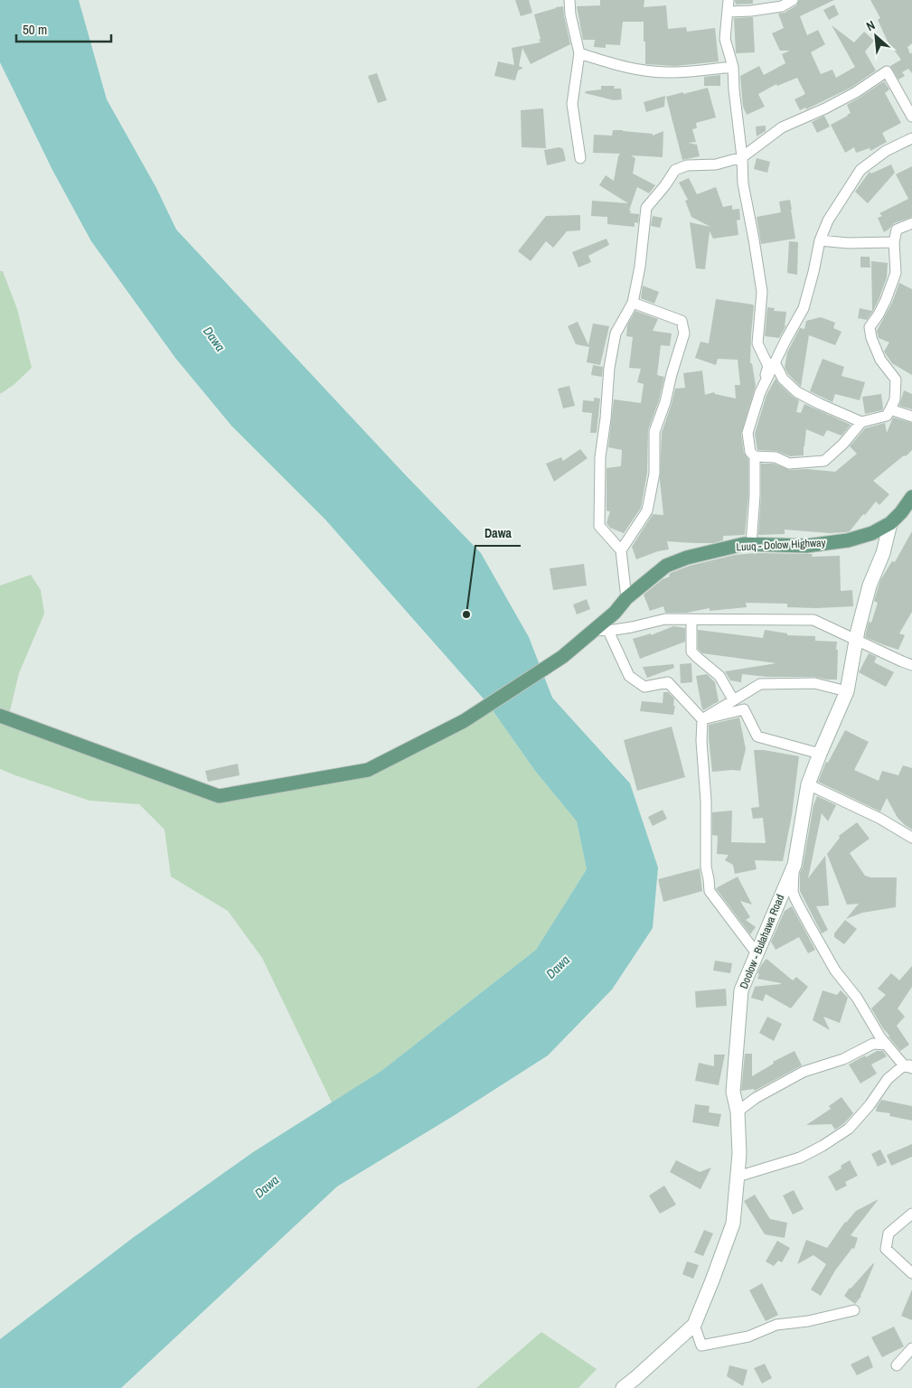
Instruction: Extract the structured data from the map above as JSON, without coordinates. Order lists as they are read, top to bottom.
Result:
{
  "streets": {
    "main road": ["Luuq - Dolow Highway", "Doolow - Bulahawa Road"]
  },
  "crossings": [
    ["Luuq - Dolow Highway", "Doolow - Bulahawa Road"]
  ],
  "water": ["Dawa"],
  "places": ["Dawa"],
  "scale_bar": "50 m",
  "north": "top left"
}
